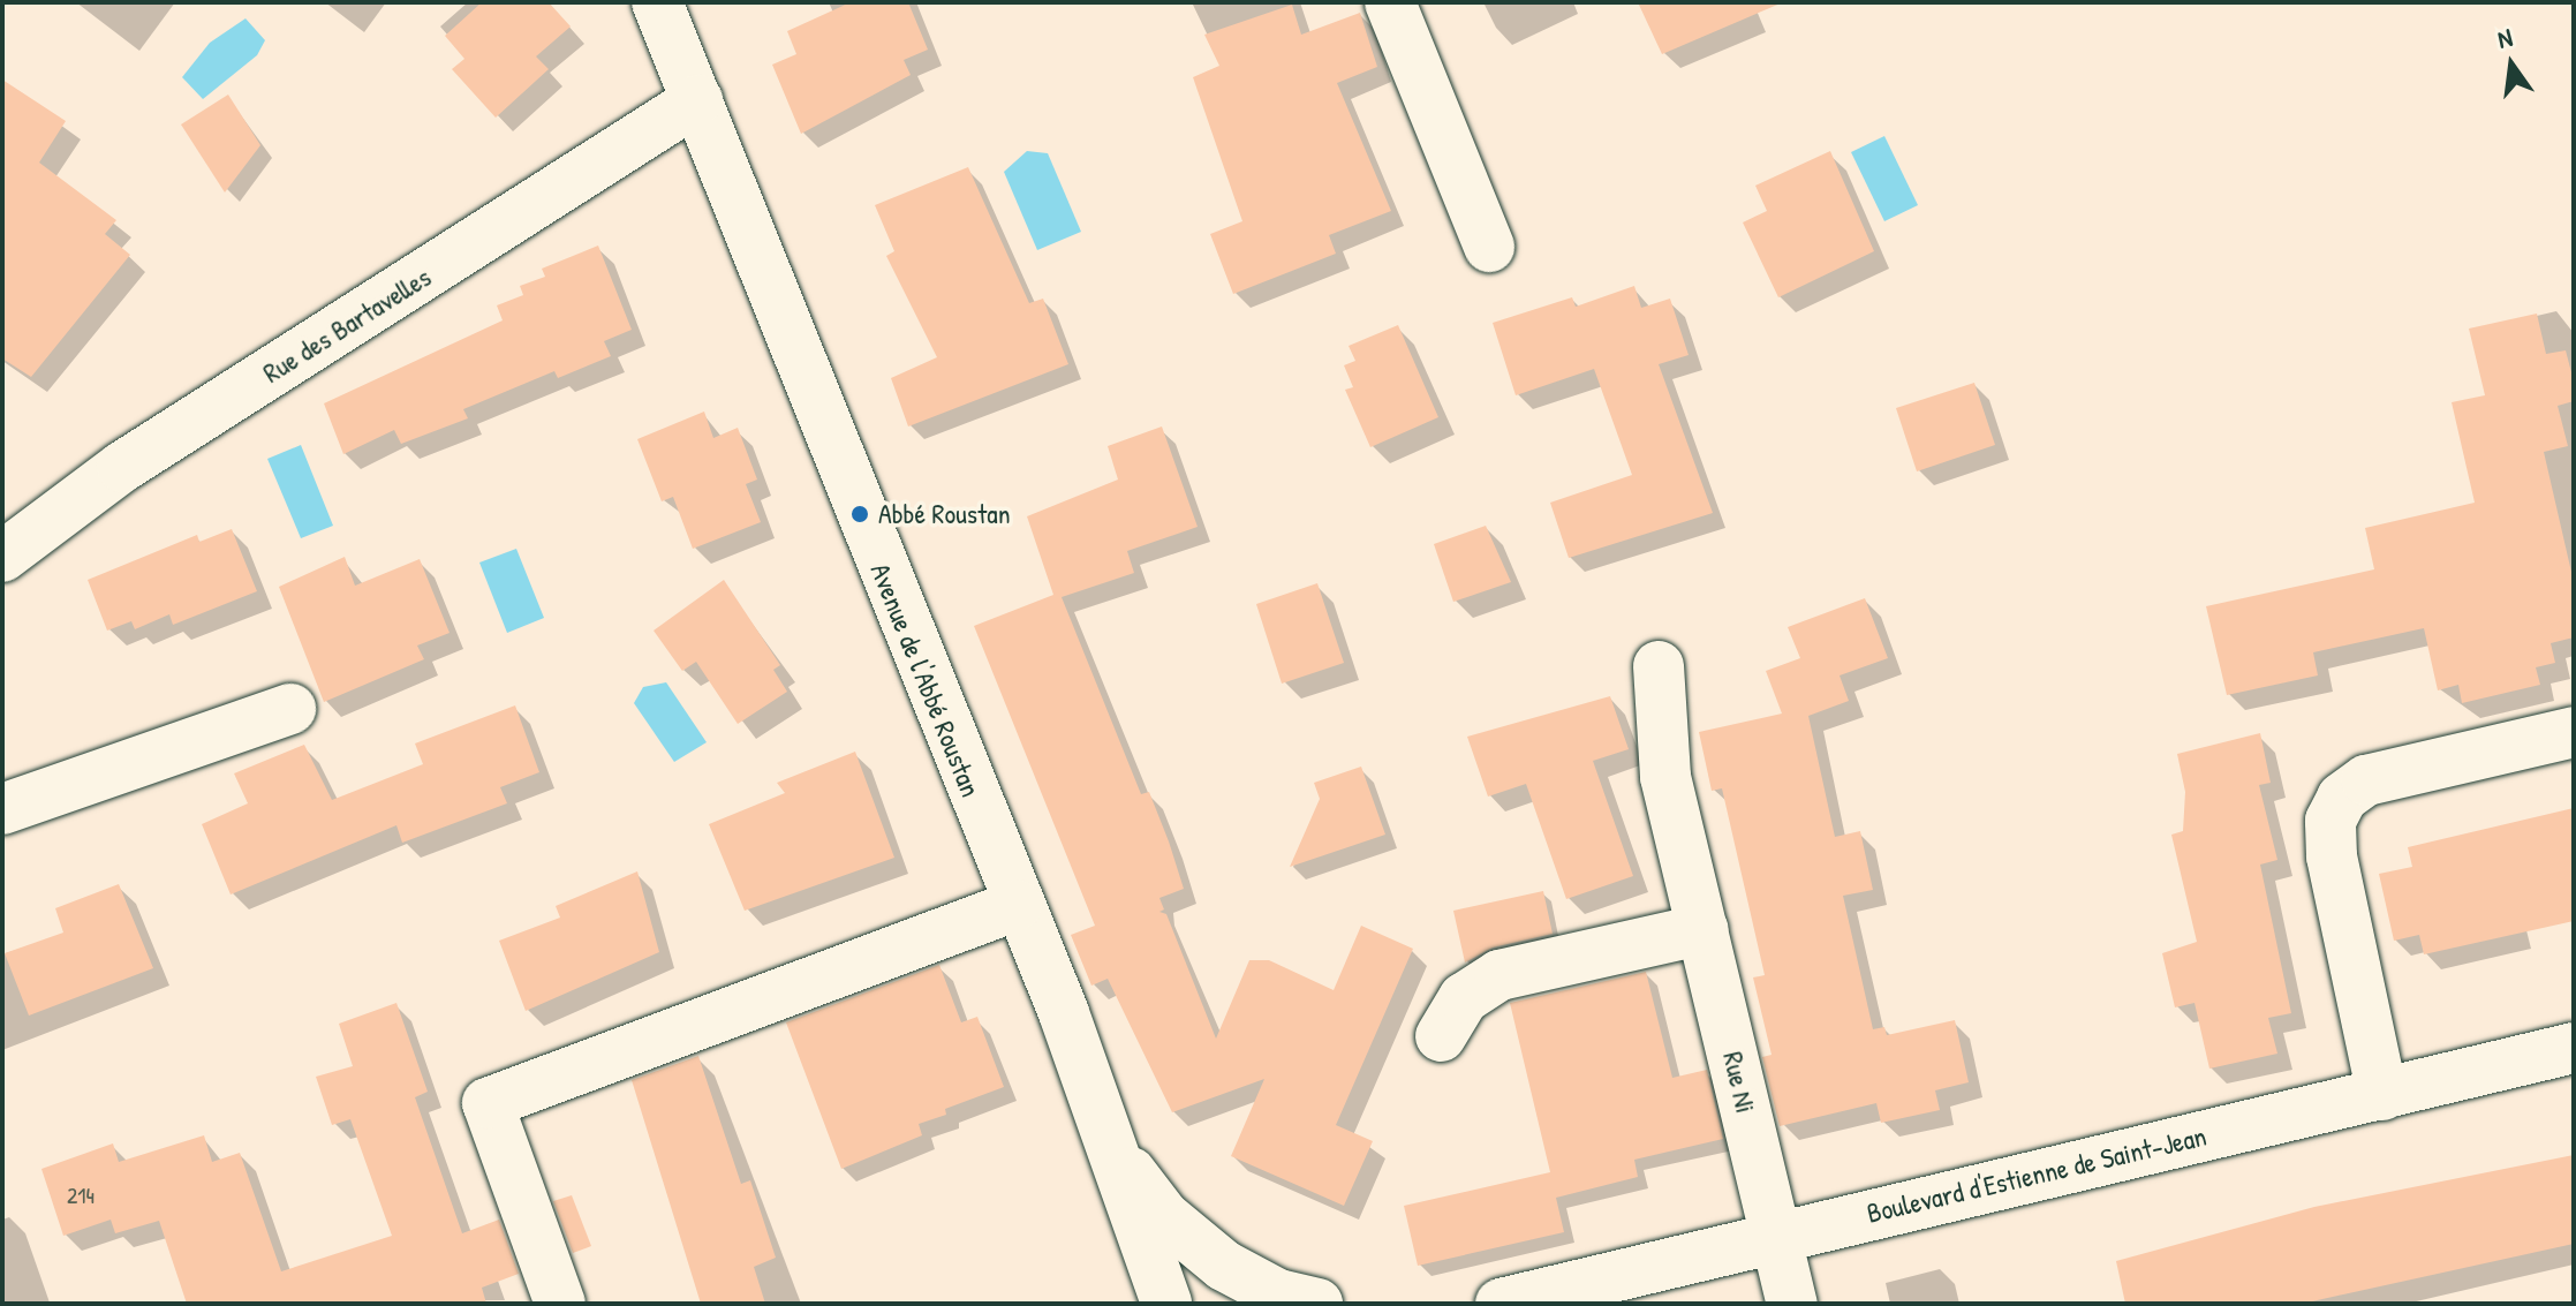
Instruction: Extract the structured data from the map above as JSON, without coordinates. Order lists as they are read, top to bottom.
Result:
{
  "streets": {
    "street": [
      "Rue des Bartavelles",
      "Avenue de l'Abbé Roustan",
      "Rue Ni",
      "Boulevard d'Estienne de Saint-Jean"
    ]
  },
  "crossings": [
    ["Rue des Bartavelles", "Avenue de l'Abbé Roustan"],
    ["Rue Ni", "Boulevard d'Estienne de Saint-Jean"]
  ],
  "places": ["Abbé Roustan"],
  "house_numbers": ["214"],
  "north": "top"
}
